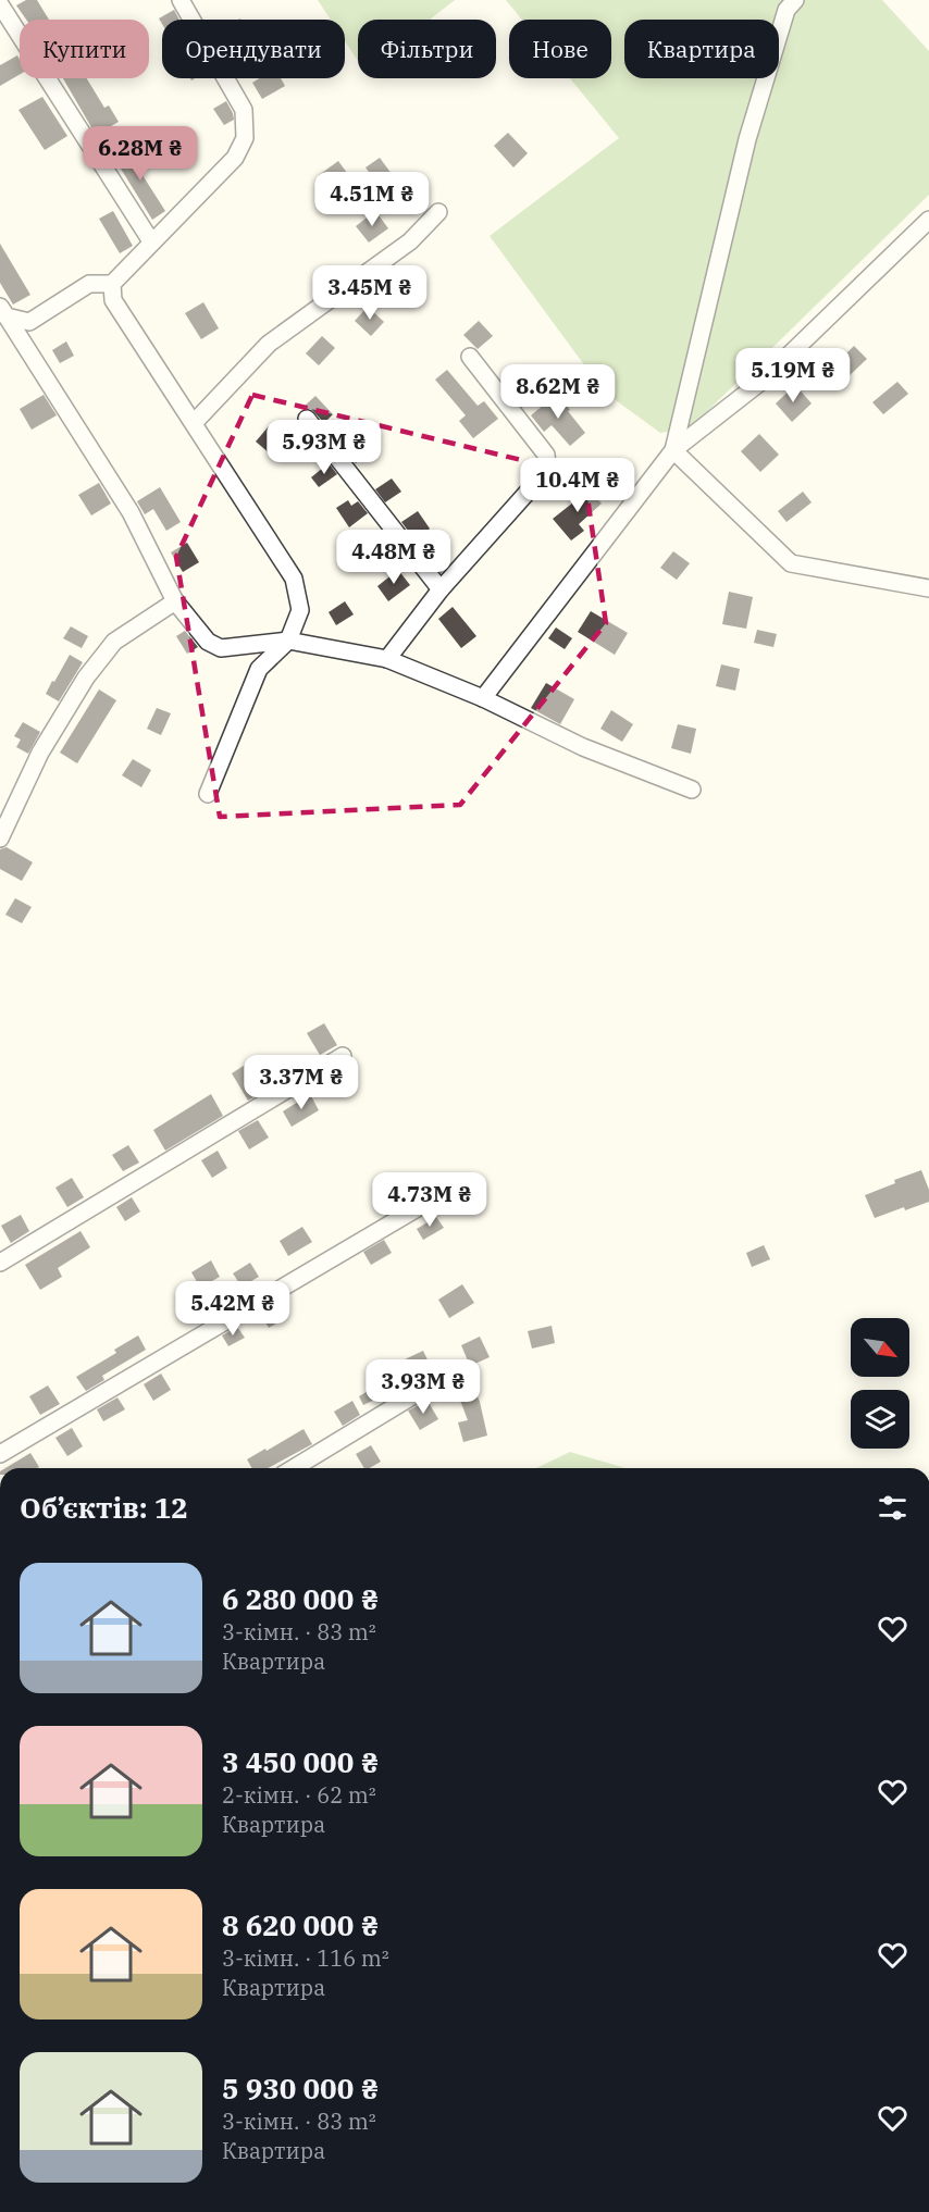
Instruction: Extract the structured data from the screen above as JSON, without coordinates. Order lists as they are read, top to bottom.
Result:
{
  "north": "bottom right",
  "page": {
    "chip": [
      "Купити",
      "Орендувати",
      "Фільтри",
      "Нове",
      "Квартира"
    ],
    "price": [
      "6.28M ₴",
      "4.51M ₴",
      "3.45M ₴",
      "5.19M ₴",
      "8.62M ₴",
      "5.93M ₴",
      "10.4M ₴",
      "4.48M ₴",
      "3.37M ₴",
      "4.73M ₴",
      "5.42M ₴",
      "3.93M ₴"
    ],
    "heading": "Об’єктів: 12",
    "list": [
      {
        "name": "6 280 000 ₴",
        "note": "3-кімн. · 83 m² · Квартира"
      },
      {
        "name": "3 450 000 ₴",
        "note": "2-кімн. · 62 m² · Квартира"
      },
      {
        "name": "8 620 000 ₴",
        "note": "3-кімн. · 116 m² · Квартира"
      },
      {
        "name": "5 930 000 ₴",
        "note": "3-кімн. · 83 m² · Квартира"
      }
    ]
  }
}
